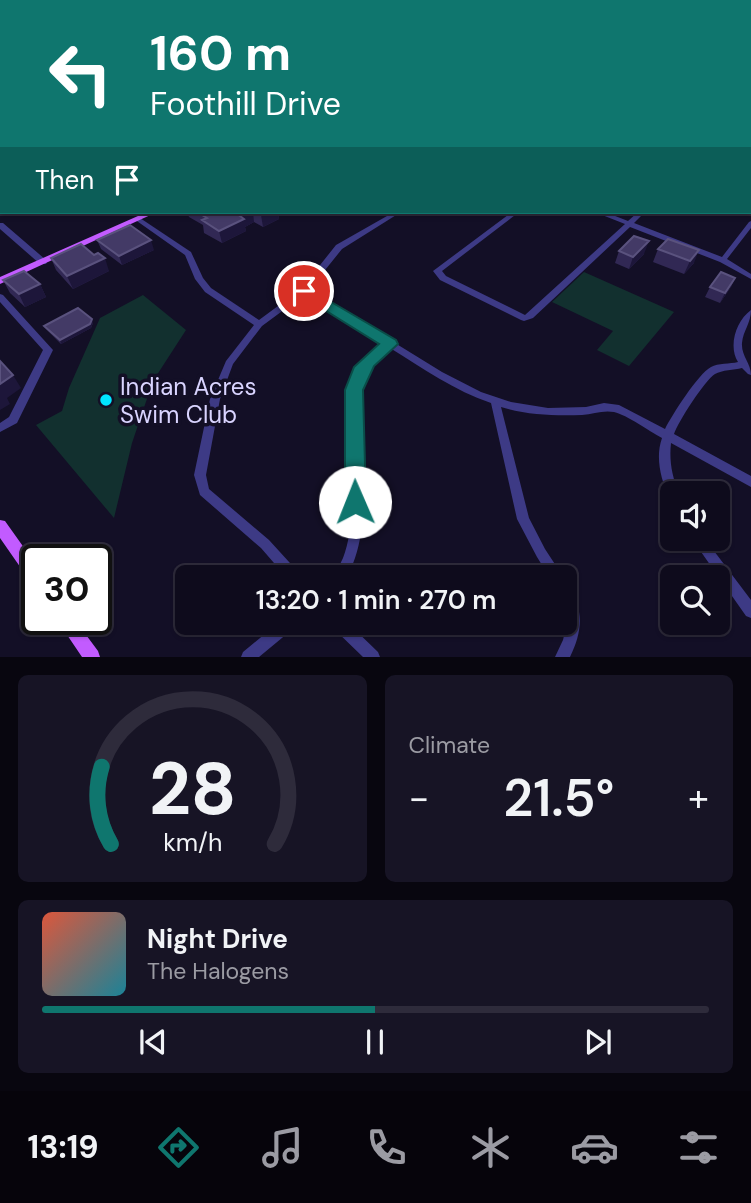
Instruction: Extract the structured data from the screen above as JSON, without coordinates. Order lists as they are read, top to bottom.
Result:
{
  "places": ["Indian Acres Swim Club"],
  "page": {
    "turn": ["160 m", "Foothill Drive"],
    "then": "Then",
    "limit": "30",
    "trip": "13:20 · 1 min · 270 m",
    "tile": "Climate",
    "heat": ["−", "21.5°", "+"],
    "song": ["Night Drive", "The Halogens"],
    "tabs": "13:19",
    "gauge": ["28", "km/h"]
  }
}
